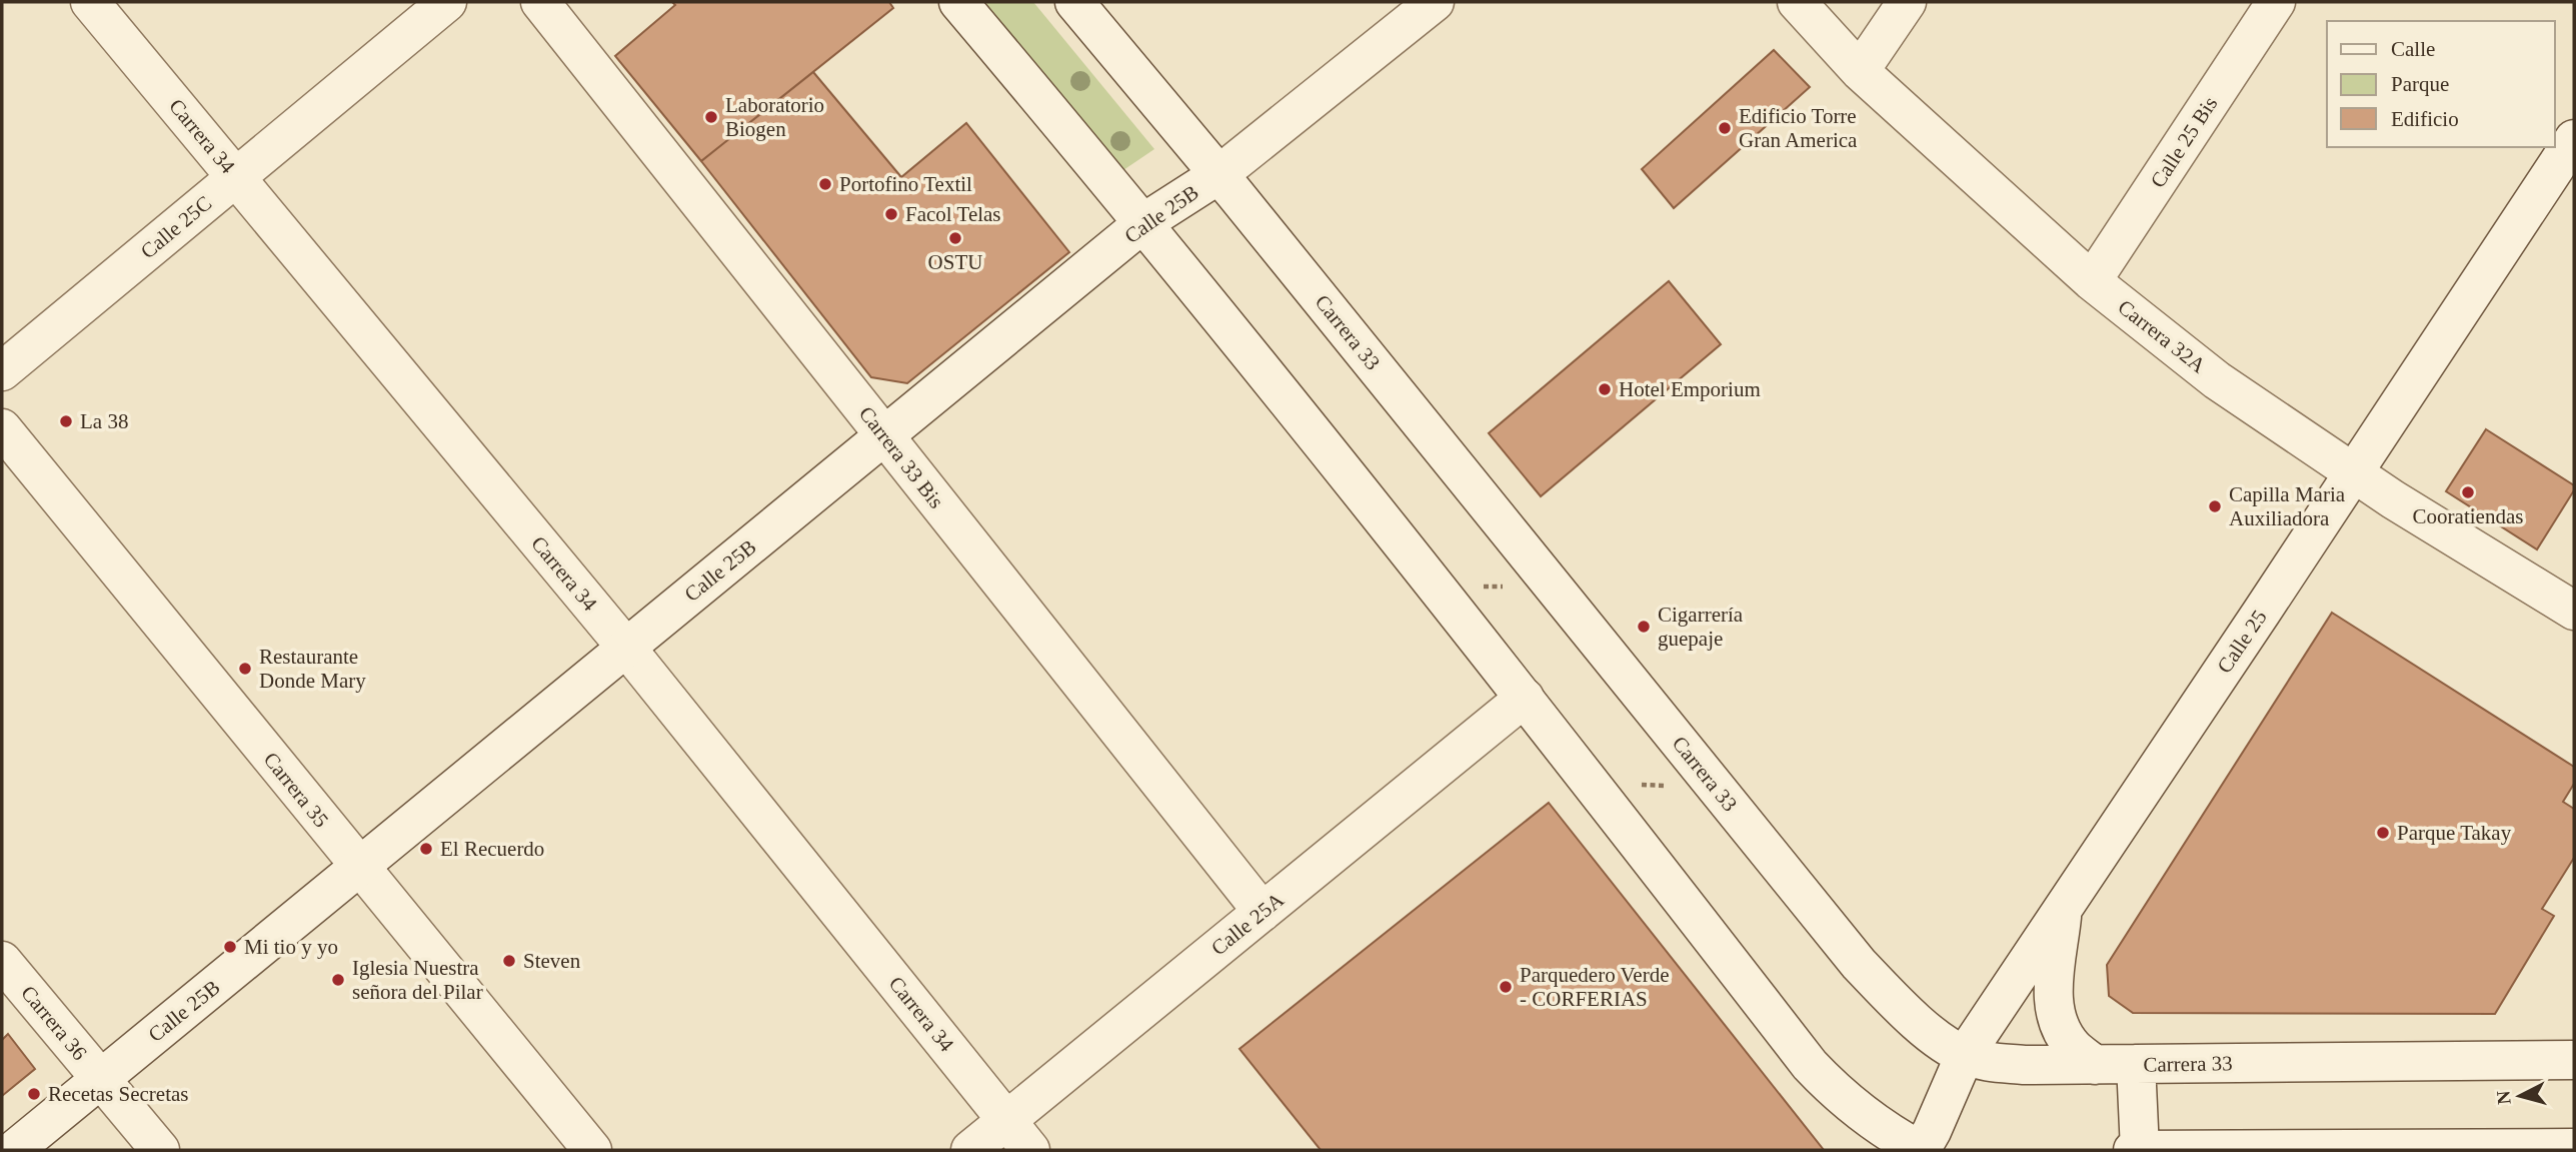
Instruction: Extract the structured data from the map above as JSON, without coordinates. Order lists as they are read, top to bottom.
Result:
{
  "streets": {
    "street": [
      "Carrera 34",
      "Calle 25 Bis",
      "Calle 25B",
      "Calle 25C",
      "Carrera 33",
      "Carrera 32A",
      "Carrera 33 Bis",
      "Calle 25",
      "Carrera 35",
      "Calle 25A",
      "Carrera 36"
    ]
  },
  "crossings": [
    ["Carrera 34", "Calle 25B"],
    ["Carrera 34", "Calle 25C"],
    ["Carrera 34", "Calle 25A"],
    ["Calle 25 Bis", "Carrera 32A"],
    ["Calle 25B", "Carrera 33"],
    ["Calle 25B", "Carrera 33 Bis"],
    ["Calle 25B", "Carrera 35"],
    ["Calle 25B", "Carrera 36"],
    ["Carrera 33", "Calle 25"],
    ["Carrera 32A", "Calle 25"],
    ["Carrera 33 Bis", "Calle 25A"]
  ],
  "places": [
    "Laboratorio Biogen",
    "Edificio Torre Gran America",
    "Portofino Textil",
    "Facol Telas",
    "OSTU",
    "Hotel Emporium",
    "La 38",
    "Cooratiendas",
    "Capilla Maria Auxiliadora",
    "Cigarrería guepaje",
    "Restaurante Donde Mary",
    "Parque Takay",
    "El Recuerdo",
    "Mi tio y yo",
    "Steven",
    "Iglesia Nuestra señora del Pilar",
    "Parquedero Verde - CORFERIAS",
    "Recetas Secretas"
  ],
  "legend": ["Calle", "Parque", "Edificio"],
  "north": "left"
}
